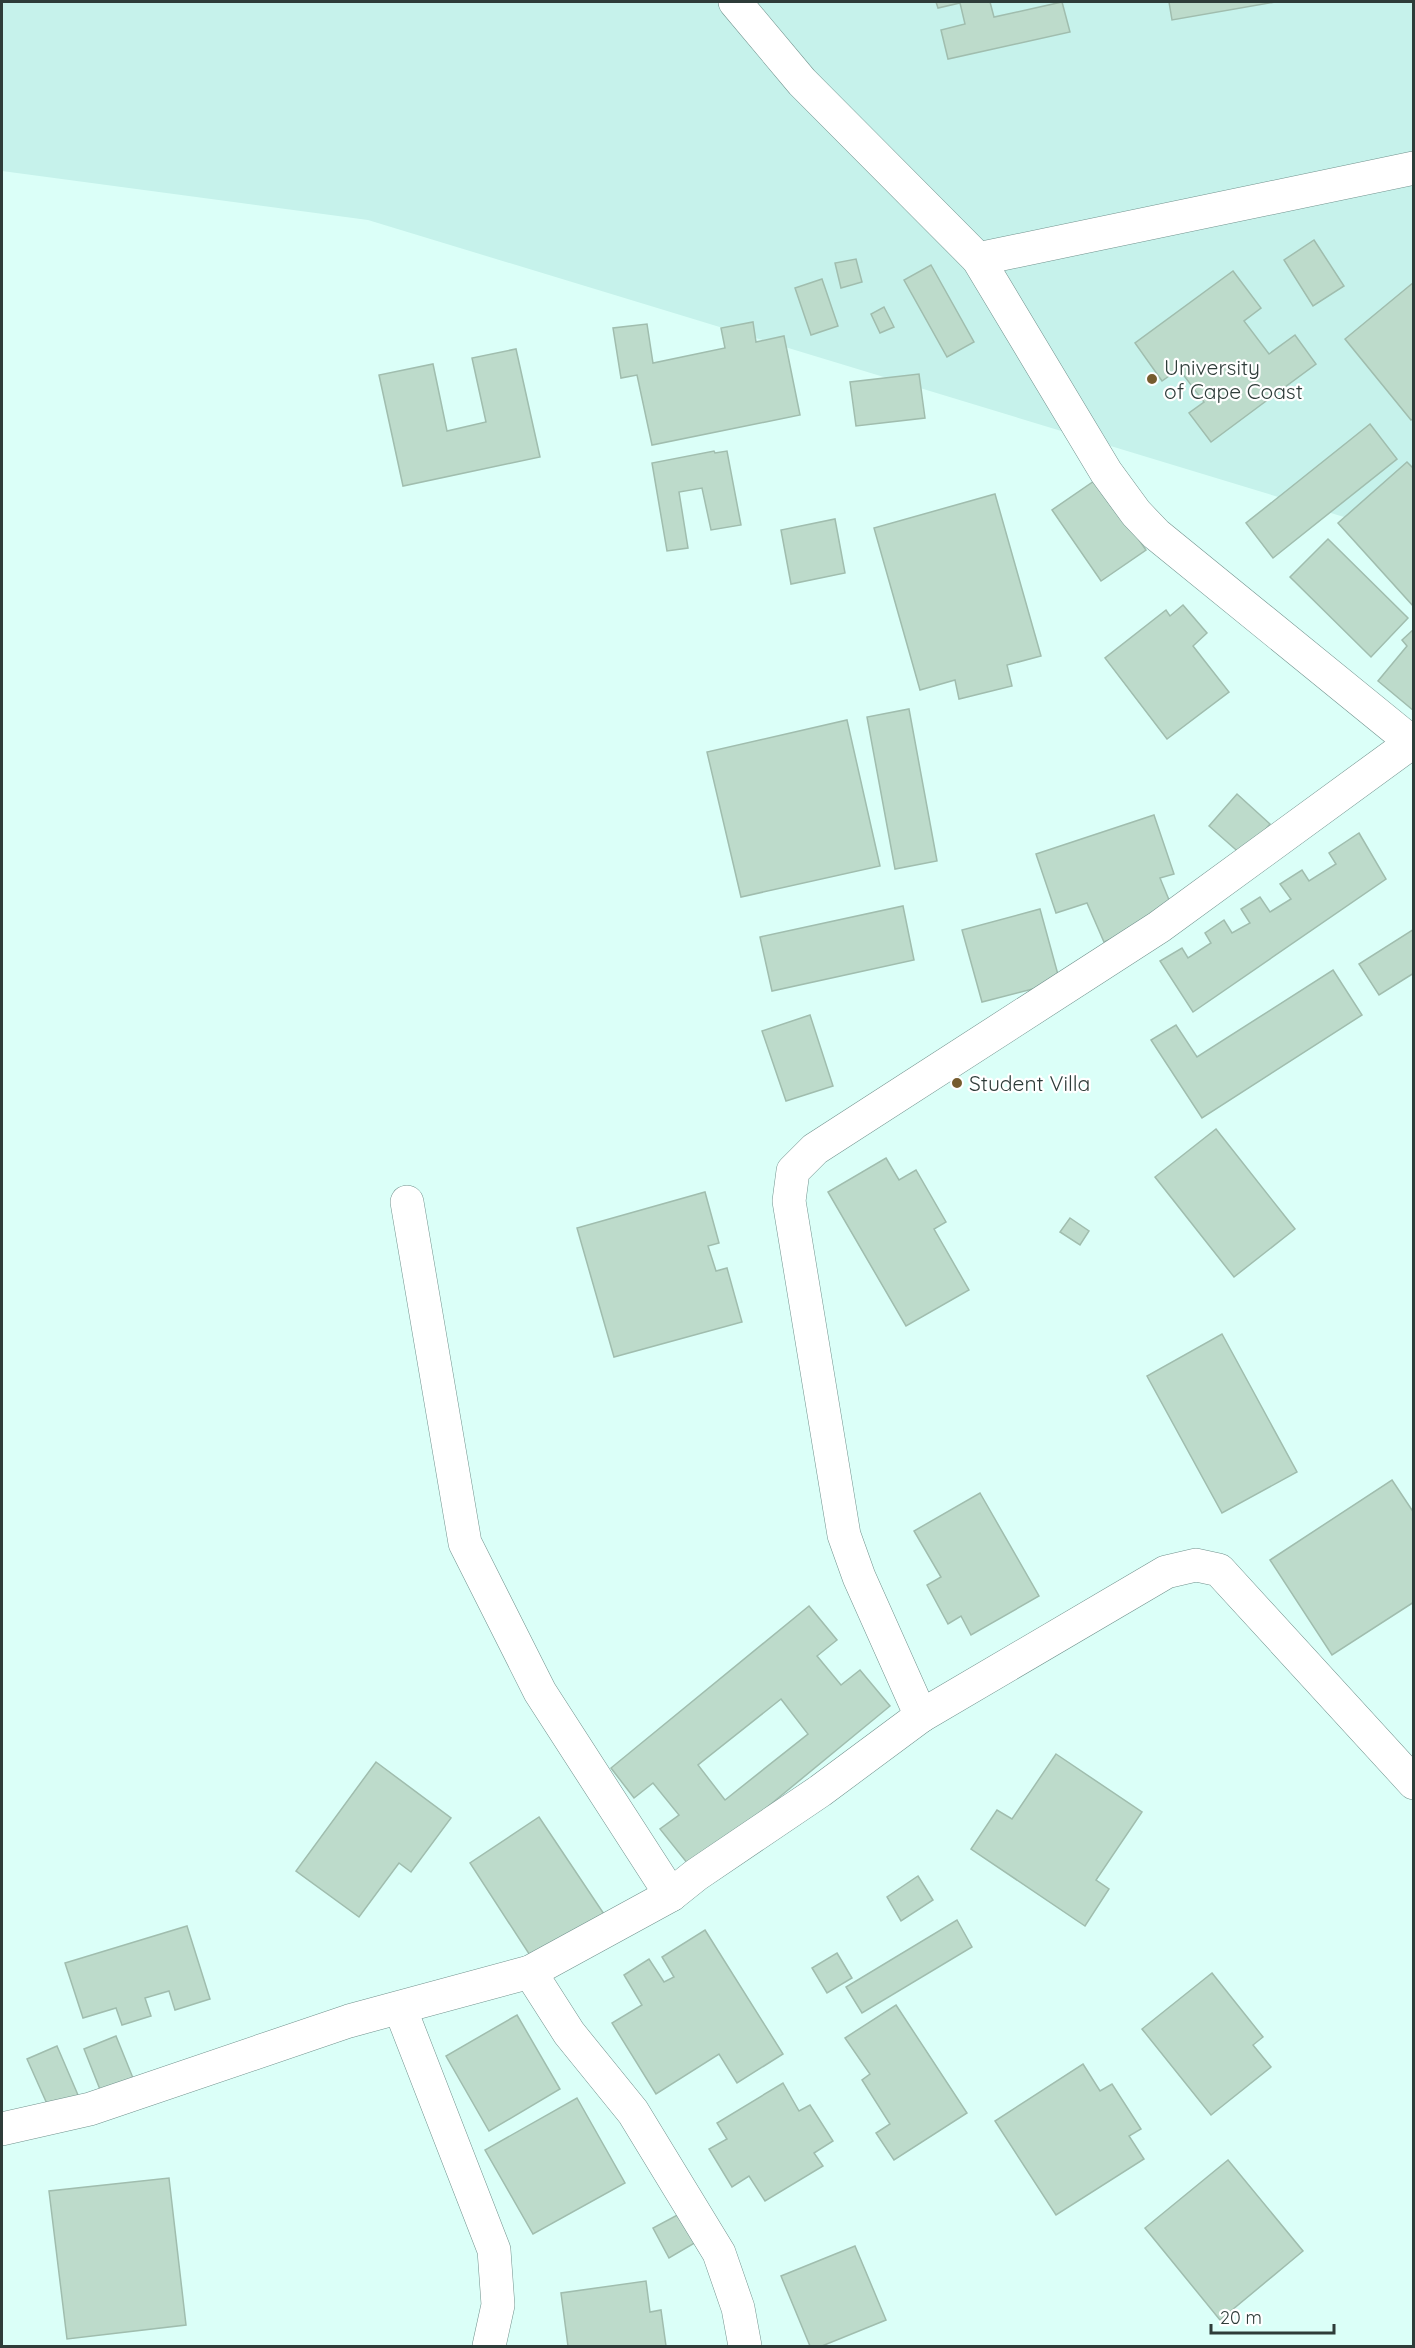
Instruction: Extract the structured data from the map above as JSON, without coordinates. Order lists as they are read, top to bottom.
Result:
{
  "places": ["University of Cape Coast", "Student Villa"],
  "scale_bar": "20 m"
}
